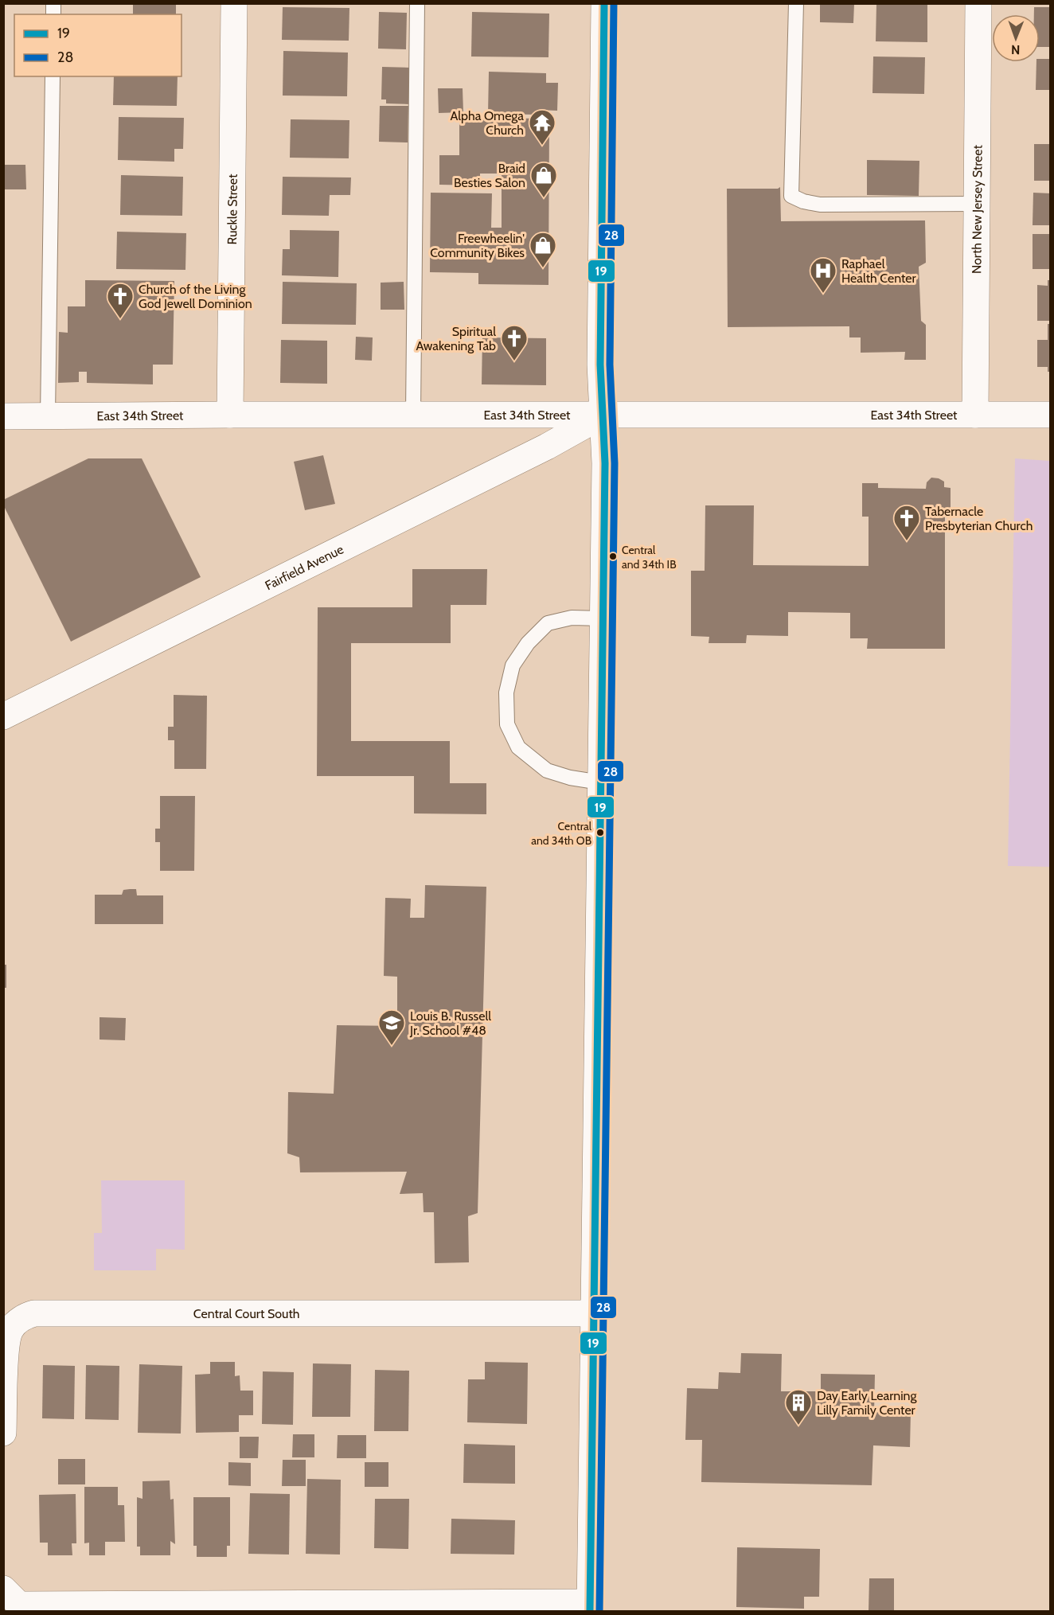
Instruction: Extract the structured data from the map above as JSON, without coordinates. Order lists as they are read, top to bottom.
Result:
{
  "streets": {
    "street": [
      "Ruckle Street",
      "North New Jersey Street",
      "East 34th Street",
      "Fairfield Avenue",
      "Central Court South"
    ]
  },
  "crossings": [
    ["Ruckle Street", "East 34th Street"],
    ["North New Jersey Street", "East 34th Street"],
    ["East 34th Street", "Fairfield Avenue"]
  ],
  "places": {
    "temple": ["Alpha Omega Church"],
    "shop": ["Braid Besties Salon", "Freewheelin' Community Bikes"],
    "hospital": ["Raphael Health Center"],
    "church": ["Church of the Living God Jewell Dominion", "Spiritual Awakening Tab", "Tabernacle Presbyterian Church"],
    "other": ["Central and 34th IB", "Central and 34th OB"],
    "school or university": ["Louis B. Russell Jr. School #48"],
    "building": ["Day Early Learning Lilly Family Center"]
  },
  "lines": ["transit line 19", "transit line 28"],
  "legend": ["19", "28"],
  "north": "bottom"
}
